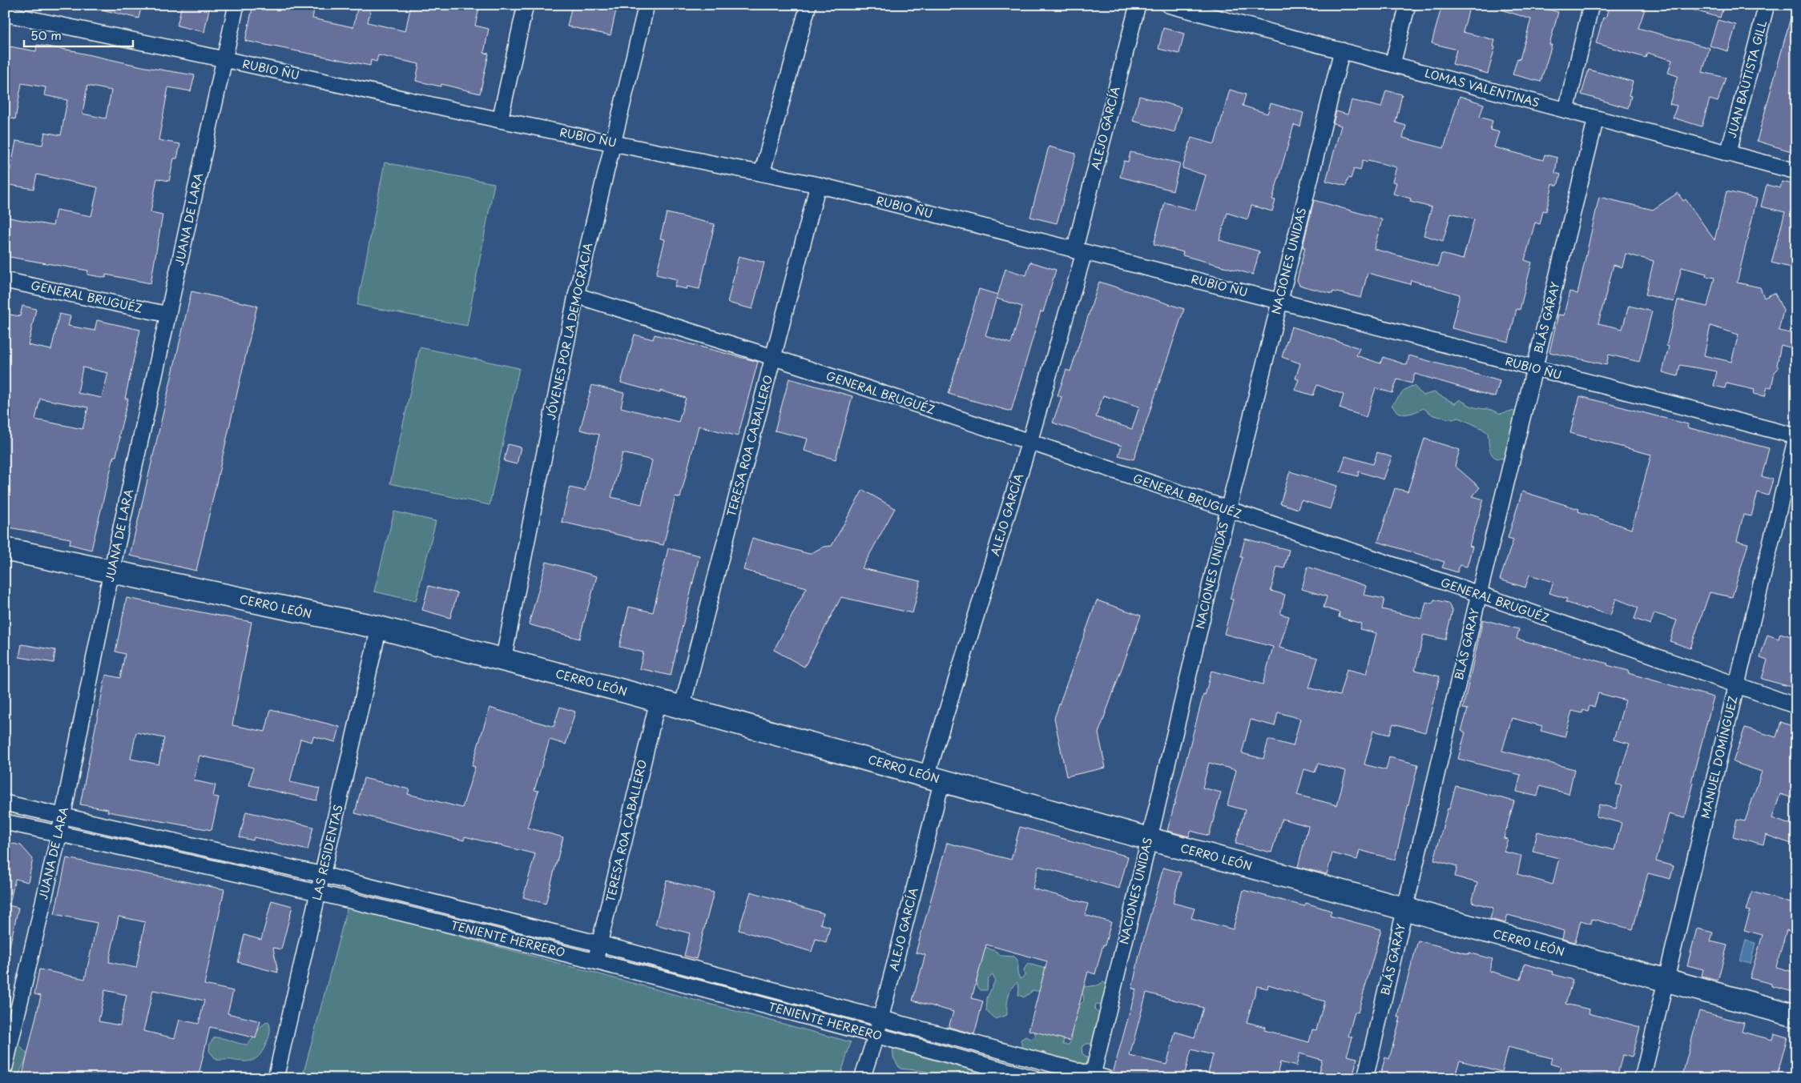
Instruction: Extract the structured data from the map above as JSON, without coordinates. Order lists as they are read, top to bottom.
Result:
{
  "streets": {
    "street": [
      "RUBIO ÑU",
      "JUAN BAUTISTA GILL",
      "LOMAS VALENTINAS",
      "ALEJO GARCÍA",
      "JUANA DE LARA",
      "NACIONES UNIDAS",
      "GENERAL BRUGUÉZ",
      "BLÁS GARAY",
      "JÓVENES POR LA DEMOCRACIA",
      "TERESA ROA CABALLERO",
      "CERRO LEÓN",
      "MANUEL DOMÍNGUEZ",
      "LAS RESIDENTAS",
      "TENIENTE HERRERO"
    ]
  },
  "crossings": [
    ["RUBIO ÑU", "ALEJO GARCÍA"],
    ["RUBIO ÑU", "JUANA DE LARA"],
    ["RUBIO ÑU", "NACIONES UNIDAS"],
    ["RUBIO ÑU", "BLÁS GARAY"],
    ["RUBIO ÑU", "JÓVENES POR LA DEMOCRACIA"],
    ["RUBIO ÑU", "TERESA ROA CABALLERO"],
    ["RUBIO ÑU", "MANUEL DOMÍNGUEZ"],
    ["JUAN BAUTISTA GILL", "LOMAS VALENTINAS"],
    ["LOMAS VALENTINAS", "NACIONES UNIDAS"],
    ["LOMAS VALENTINAS", "BLÁS GARAY"],
    ["ALEJO GARCÍA", "GENERAL BRUGUÉZ"],
    ["ALEJO GARCÍA", "CERRO LEÓN"],
    ["ALEJO GARCÍA", "TENIENTE HERRERO"],
    ["JUANA DE LARA", "GENERAL BRUGUÉZ"],
    ["JUANA DE LARA", "CERRO LEÓN"],
    ["JUANA DE LARA", "TENIENTE HERRERO"],
    ["NACIONES UNIDAS", "GENERAL BRUGUÉZ"],
    ["NACIONES UNIDAS", "CERRO LEÓN"],
    ["NACIONES UNIDAS", "TENIENTE HERRERO"],
    ["GENERAL BRUGUÉZ", "BLÁS GARAY"],
    ["GENERAL BRUGUÉZ", "JÓVENES POR LA DEMOCRACIA"],
    ["GENERAL BRUGUÉZ", "TERESA ROA CABALLERO"],
    ["GENERAL BRUGUÉZ", "MANUEL DOMÍNGUEZ"],
    ["BLÁS GARAY", "CERRO LEÓN"],
    ["JÓVENES POR LA DEMOCRACIA", "CERRO LEÓN"],
    ["TERESA ROA CABALLERO", "CERRO LEÓN"],
    ["TERESA ROA CABALLERO", "TENIENTE HERRERO"],
    ["CERRO LEÓN", "MANUEL DOMÍNGUEZ"],
    ["CERRO LEÓN", "LAS RESIDENTAS"],
    ["LAS RESIDENTAS", "TENIENTE HERRERO"]
  ],
  "scale_bar": "50 m"
}
